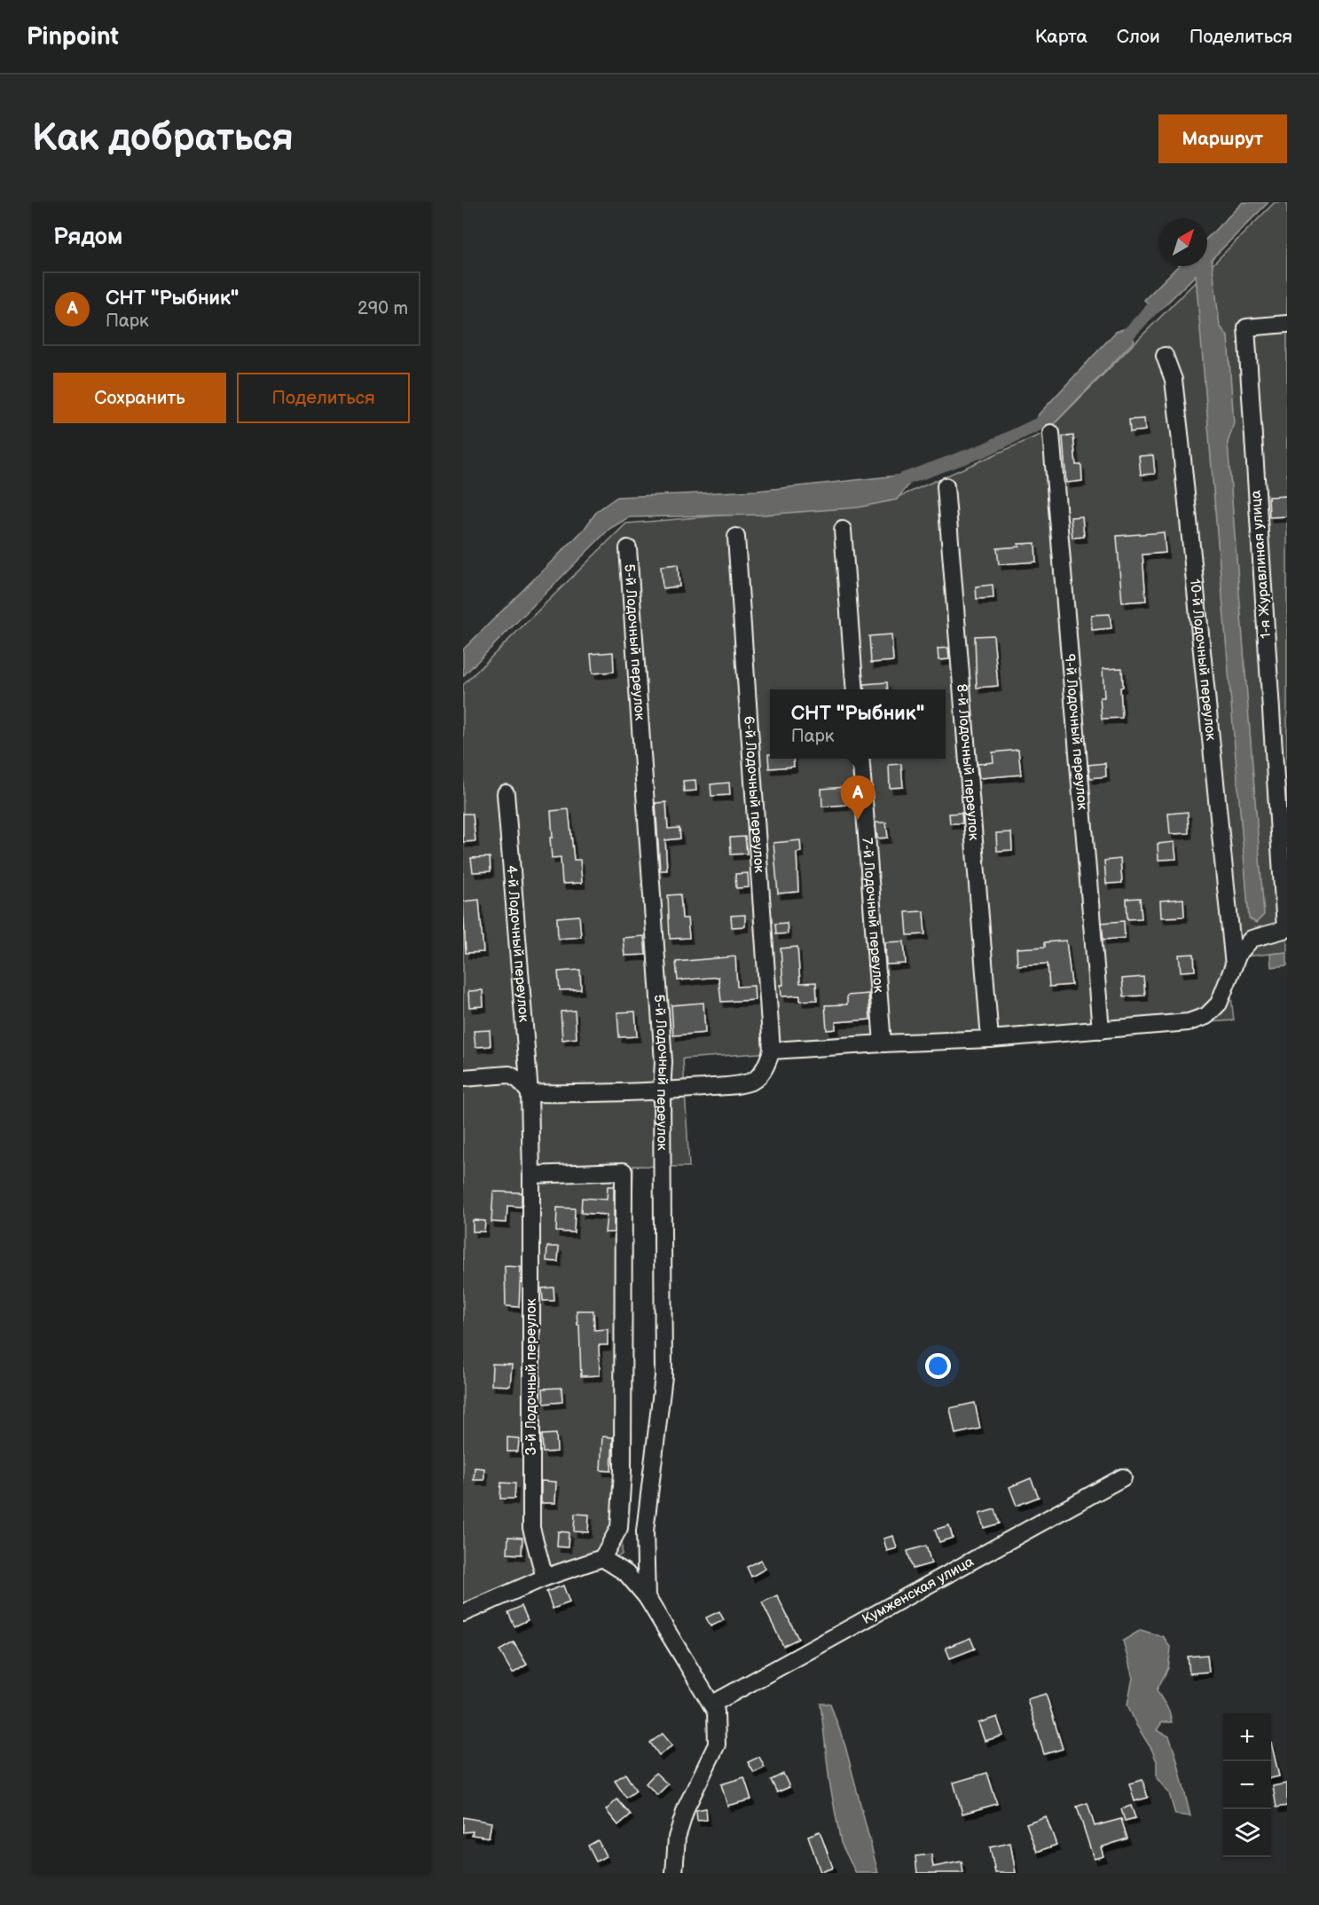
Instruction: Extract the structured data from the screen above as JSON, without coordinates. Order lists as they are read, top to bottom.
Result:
{
  "streets": {
    "street": [
      "1-я Журавлиная улица",
      "5-й Лодочный переулок",
      "10-й Лодочный переулок",
      "9-й Лодочный переулок",
      "8-й Лодочный переулок",
      "6-й Лодочный переулок",
      "7-й Лодочный переулок",
      "4-й Лодочный переулок",
      "3-й Лодочный переулок",
      "Кумженская улица"
    ]
  },
  "crossings": [
    ["4-й Лодочный переулок", "3-й Лодочный переулок"]
  ],
  "north": "top right",
  "page": {
    "header": "Pinpoint",
    "nav": ["Карта", "Слои", "Поделиться"],
    "buttons": [
      "Маршрут",
      ["Сохранить", "Поделиться"]
    ],
    "title": "Как добраться",
    "heading": "Рядом",
    "list": [
      {
        "mark": "A",
        "name": "СНТ \"Рыбник\"",
        "note": "Парк",
        "value": "290 m"
      }
    ],
    "popup": ["СНТ \"Рыбник\"", "Парк"],
    "pins": "A",
    "map_buttons": ["+", "−"]
  }
}
